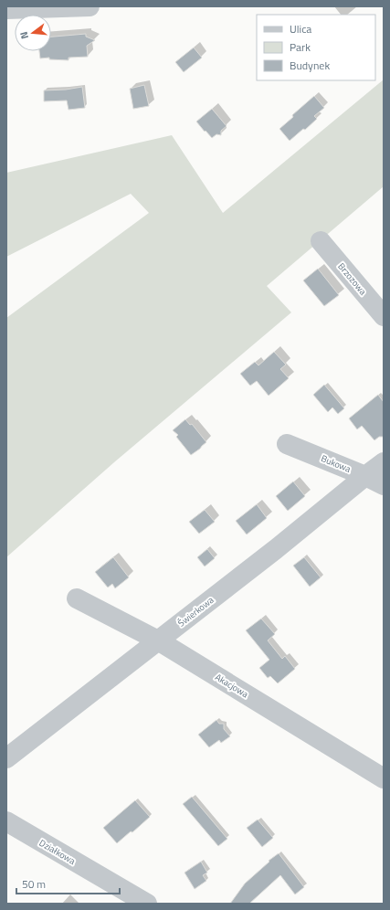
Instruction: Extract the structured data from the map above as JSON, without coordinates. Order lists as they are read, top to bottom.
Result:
{
  "streets": {
    "street": [
      "Brzozowa",
      "Bukowa",
      "Świerkowa",
      "Akacjowa",
      "Działkowa"
    ]
  },
  "crossings": [
    ["Bukowa", "Świerkowa"],
    ["Świerkowa", "Akacjowa"]
  ],
  "legend": ["Ulica", "Park", "Budynek"],
  "scale_bar": "50 m",
  "north": "left"
}
